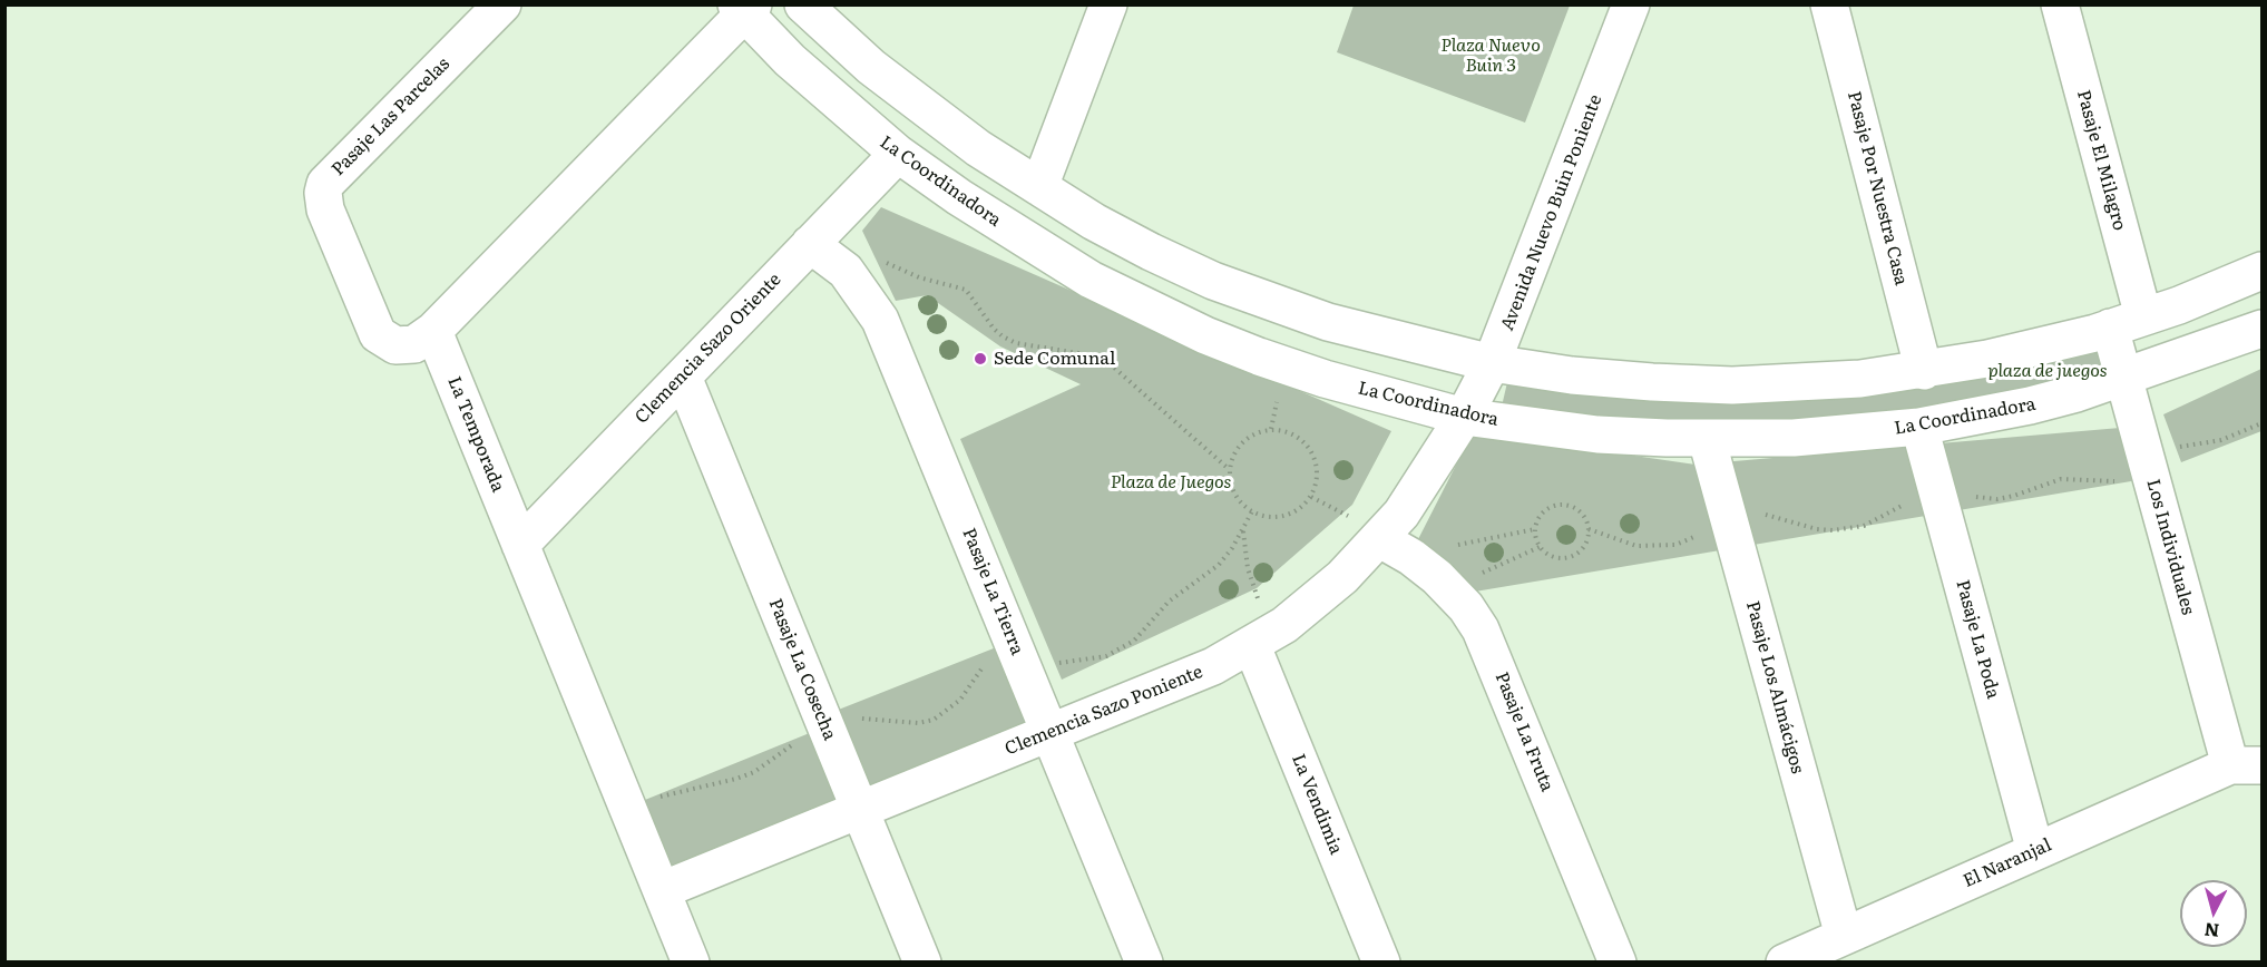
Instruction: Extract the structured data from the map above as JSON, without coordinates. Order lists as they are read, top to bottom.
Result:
{
  "streets": {
    "street": [
      "Pasaje Las Parcelas",
      "Pasaje El Milagro",
      "La Coordinadora",
      "Pasaje Por Nuestra Casa",
      "Avenida Nuevo Buin Poniente",
      "Clemencia Sazo Oriente",
      "La Temporada",
      "Los Individuales",
      "Pasaje La Tierra",
      "Pasaje La Poda",
      "Pasaje La Cosecha",
      "Pasaje Los Almácigos",
      "Clemencia Sazo Poniente",
      "Pasaje La Fruta",
      "La Vendimia",
      "El Naranjal"
    ]
  },
  "crossings": [
    ["Pasaje Las Parcelas", "La Temporada"],
    ["Pasaje El Milagro", "Los Individuales"],
    ["La Coordinadora", "Avenida Nuevo Buin Poniente"],
    ["La Coordinadora", "Clemencia Sazo Oriente"],
    ["La Coordinadora", "Los Individuales"],
    ["La Coordinadora", "Pasaje La Poda"],
    ["La Coordinadora", "Pasaje Los Almácigos"],
    ["La Coordinadora", "Clemencia Sazo Poniente"],
    ["Avenida Nuevo Buin Poniente", "Clemencia Sazo Poniente"],
    ["Clemencia Sazo Oriente", "La Temporada"],
    ["Clemencia Sazo Oriente", "Pasaje La Tierra"],
    ["Clemencia Sazo Oriente", "Pasaje La Cosecha"],
    ["La Temporada", "Clemencia Sazo Poniente"],
    ["Los Individuales", "El Naranjal"],
    ["Pasaje La Tierra", "Clemencia Sazo Poniente"],
    ["Pasaje La Poda", "El Naranjal"],
    ["Pasaje La Cosecha", "Clemencia Sazo Poniente"],
    ["Pasaje Los Almácigos", "El Naranjal"],
    ["Clemencia Sazo Poniente", "Pasaje La Fruta"],
    ["Clemencia Sazo Poniente", "La Vendimia"]
  ],
  "parks": ["Plaza Nuevo Buin 3", "plaza de juegos", "Plaza de Juegos"],
  "places": ["Sede Comunal"],
  "north": "bottom"
}
